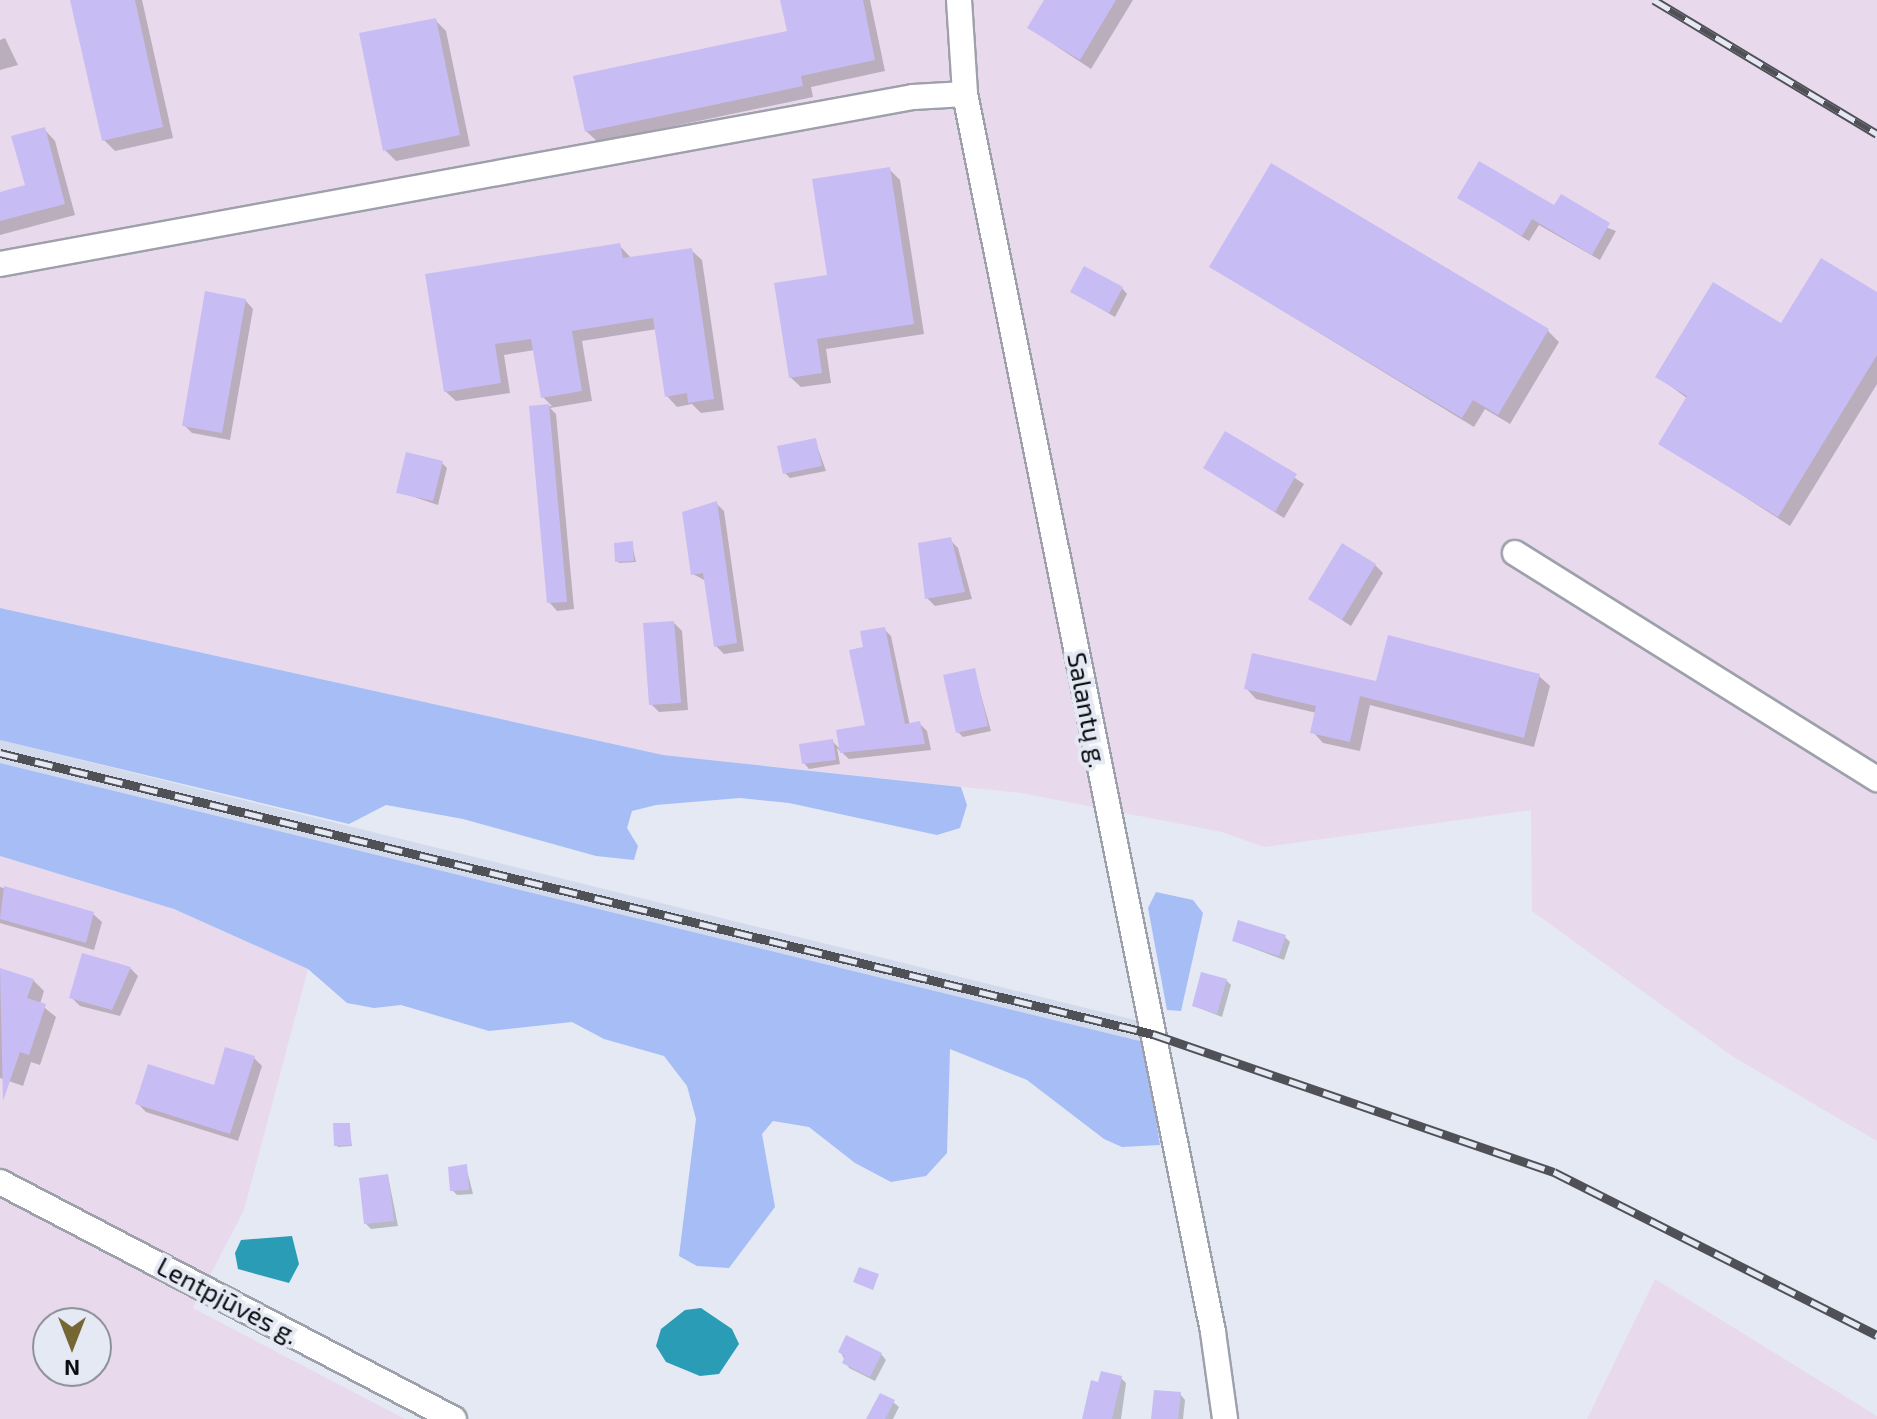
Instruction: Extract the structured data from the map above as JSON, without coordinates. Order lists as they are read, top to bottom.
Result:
{
  "streets": {
    "street": ["Salantų g.", "Lentpjūvės g."]
  },
  "north": "bottom"
}
